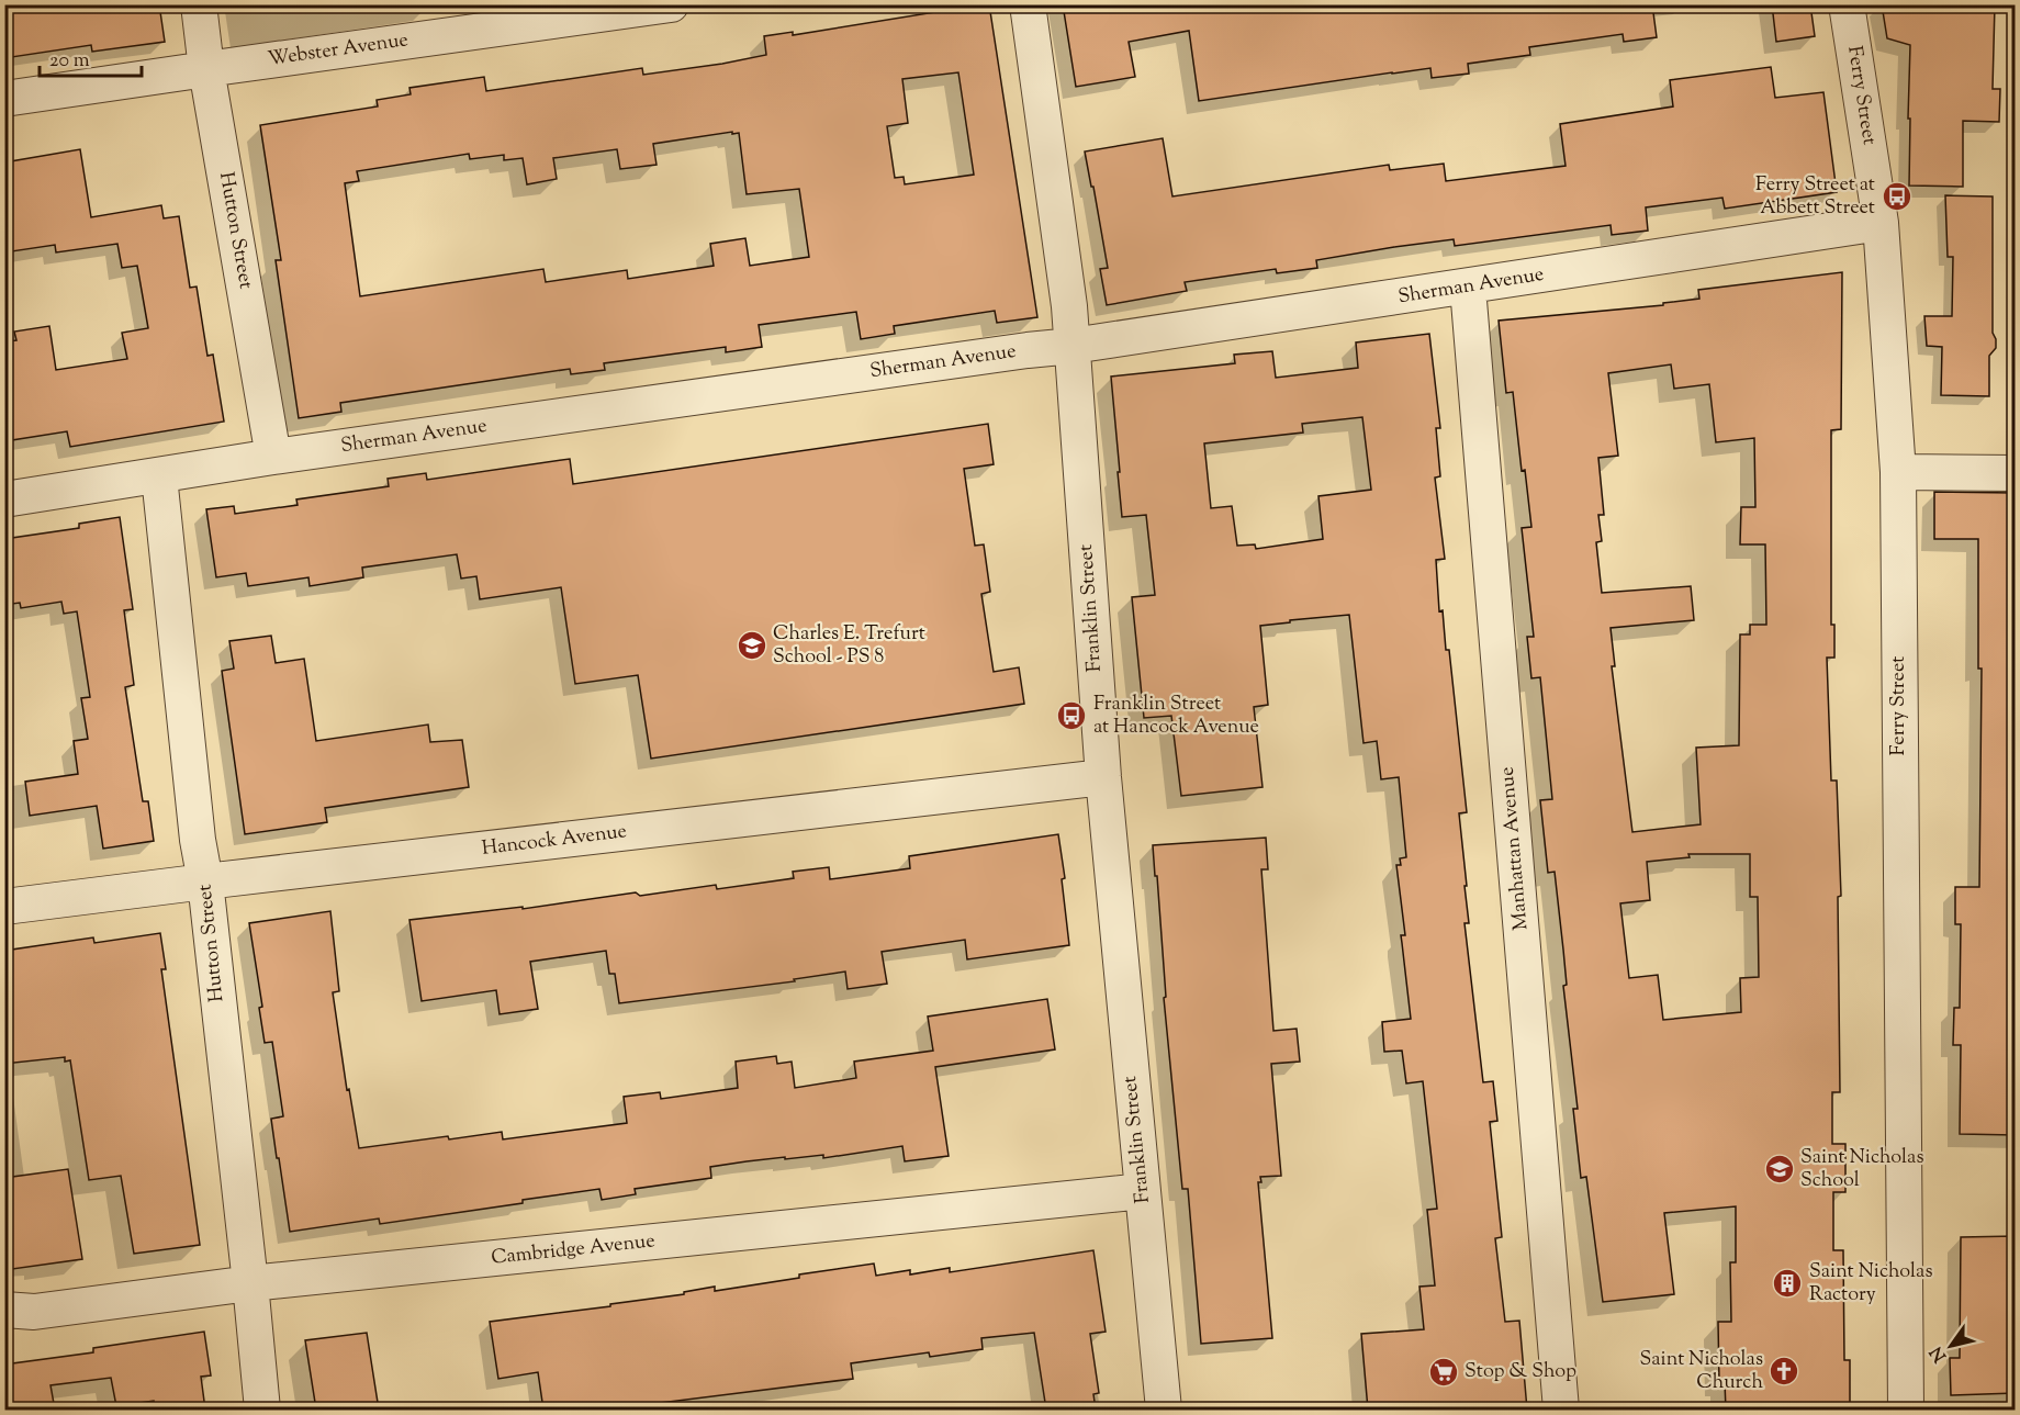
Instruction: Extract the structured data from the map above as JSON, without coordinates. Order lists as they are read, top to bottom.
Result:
{
  "streets": {
    "street": [
      "Webster Avenue",
      "Ferry Street",
      "Hutton Street",
      "Sherman Avenue",
      "Franklin Street",
      "Hancock Avenue",
      "Manhattan Avenue",
      "Cambridge Avenue"
    ]
  },
  "crossings": [
    ["Webster Avenue", "Hutton Street"],
    ["Ferry Street", "Sherman Avenue"],
    ["Hutton Street", "Sherman Avenue"],
    ["Hutton Street", "Hancock Avenue"],
    ["Hutton Street", "Cambridge Avenue"],
    ["Sherman Avenue", "Franklin Street"],
    ["Sherman Avenue", "Manhattan Avenue"],
    ["Franklin Street", "Hancock Avenue"],
    ["Franklin Street", "Cambridge Avenue"]
  ],
  "places": {
    "bus stop": ["Ferry Street at Abbett Street", "Franklin Street at Hancock Avenue"],
    "school or university": ["Charles E. Trefurt School - PS 8", "Saint Nicholas School"],
    "building": ["Saint Nicholas Ractory"],
    "church": ["Saint Nicholas Church"],
    "supermarket": ["Stop & Shop"]
  },
  "scale_bar": "20 m",
  "north": "bottom left"
}
